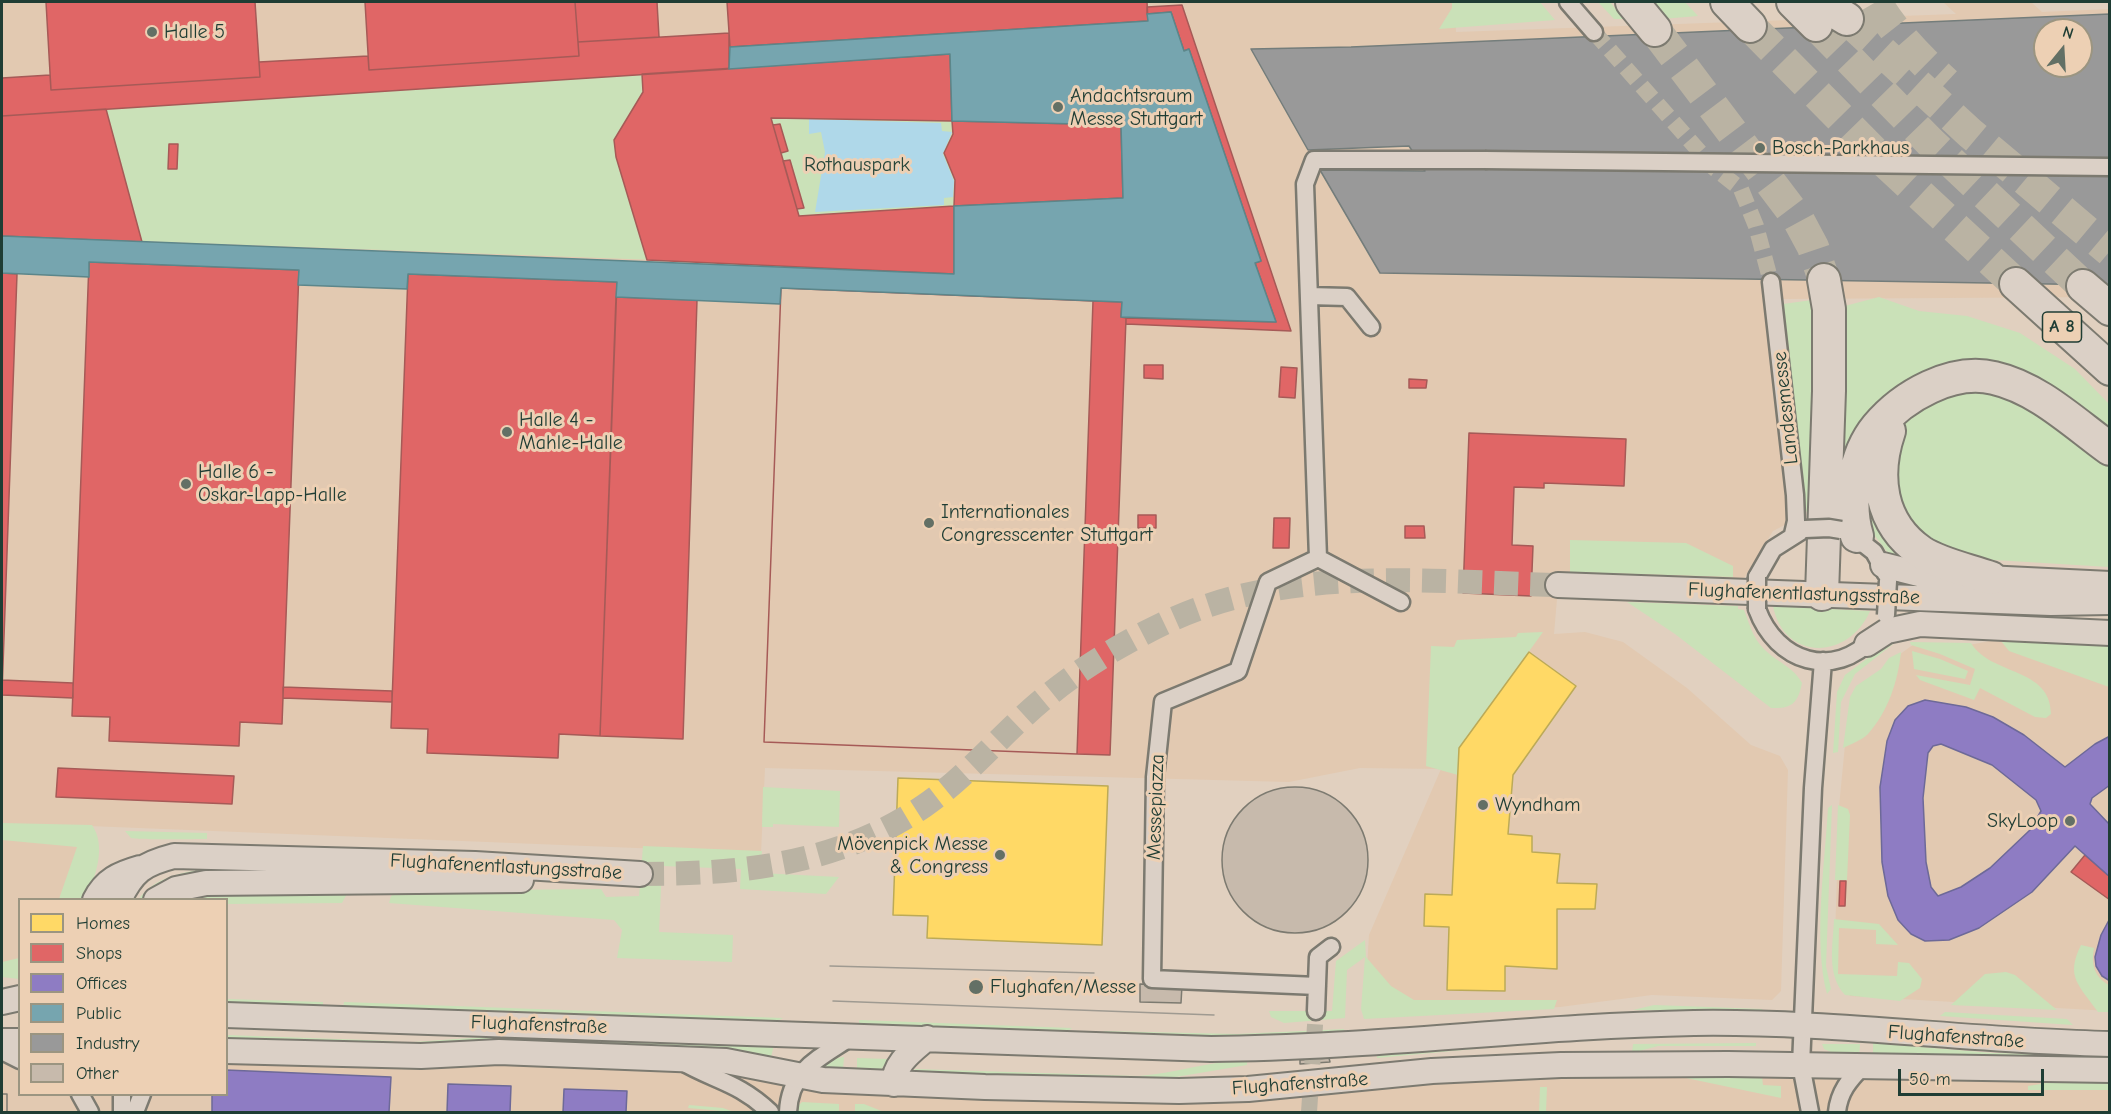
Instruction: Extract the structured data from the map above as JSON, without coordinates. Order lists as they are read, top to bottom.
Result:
{
  "streets": {
    "highway": ["A 8"],
    "main road": ["Flughafenentlastungsstraße", "Flughafenstraße"],
    "street": ["Landesmesse", "Messepiazza"]
  },
  "parks": ["Rothauspark"],
  "places": [
    "Halle 5",
    "Andachtsraum Messe Stuttgart",
    "Bosch-Parkhaus",
    "Halle 4 - Mahle-Halle",
    "Halle 6 - Oskar-Lapp-Halle",
    "Internationales Congresscenter Stuttgart",
    "Wyndham",
    "SkyLoop",
    "Mövenpick Messe & Congress",
    "Flughafen/Messe"
  ],
  "legend": [
    "Homes",
    "Shops",
    "Offices",
    "Public",
    "Industry",
    "Other"
  ],
  "scale_bar": "50 m",
  "north": "top"
}
